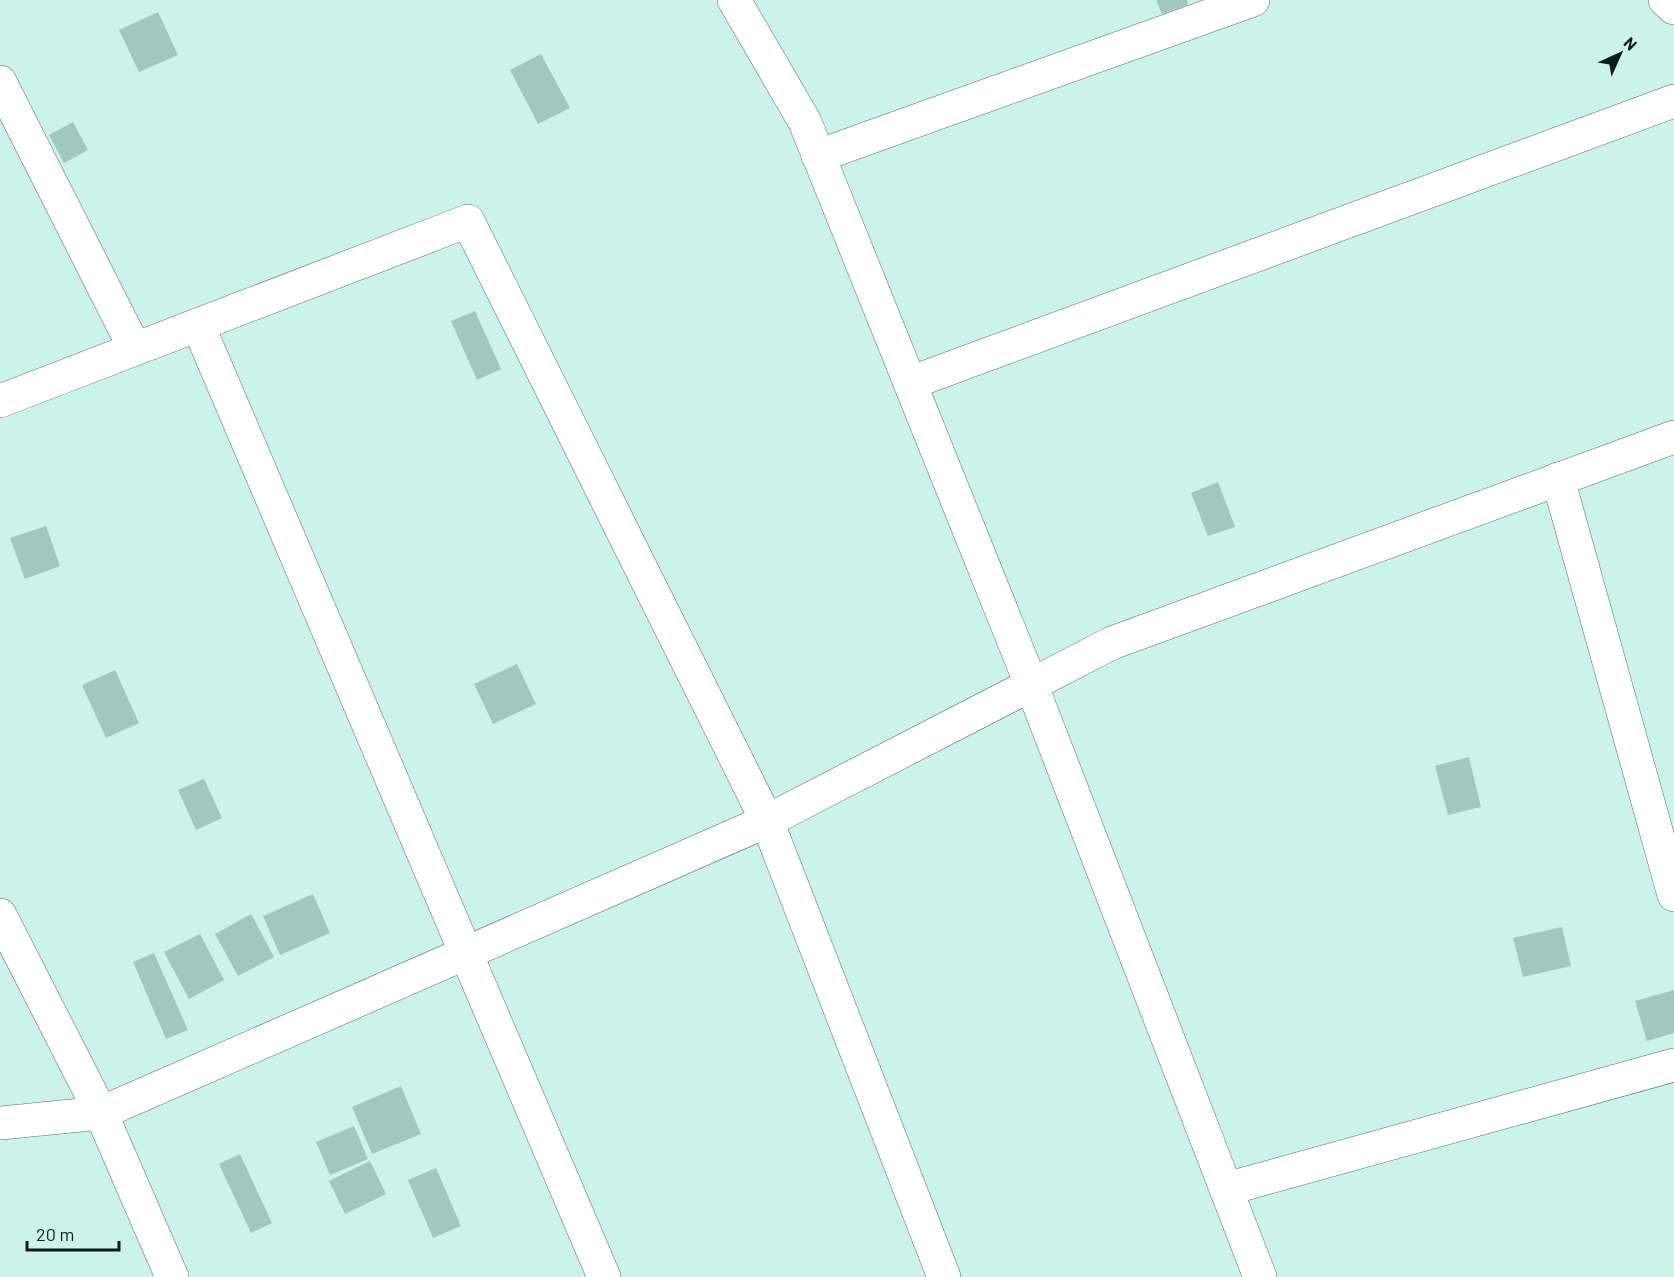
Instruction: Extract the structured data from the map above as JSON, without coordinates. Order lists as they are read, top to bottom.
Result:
{
  "scale_bar": "20 m",
  "north": "top right"
}
